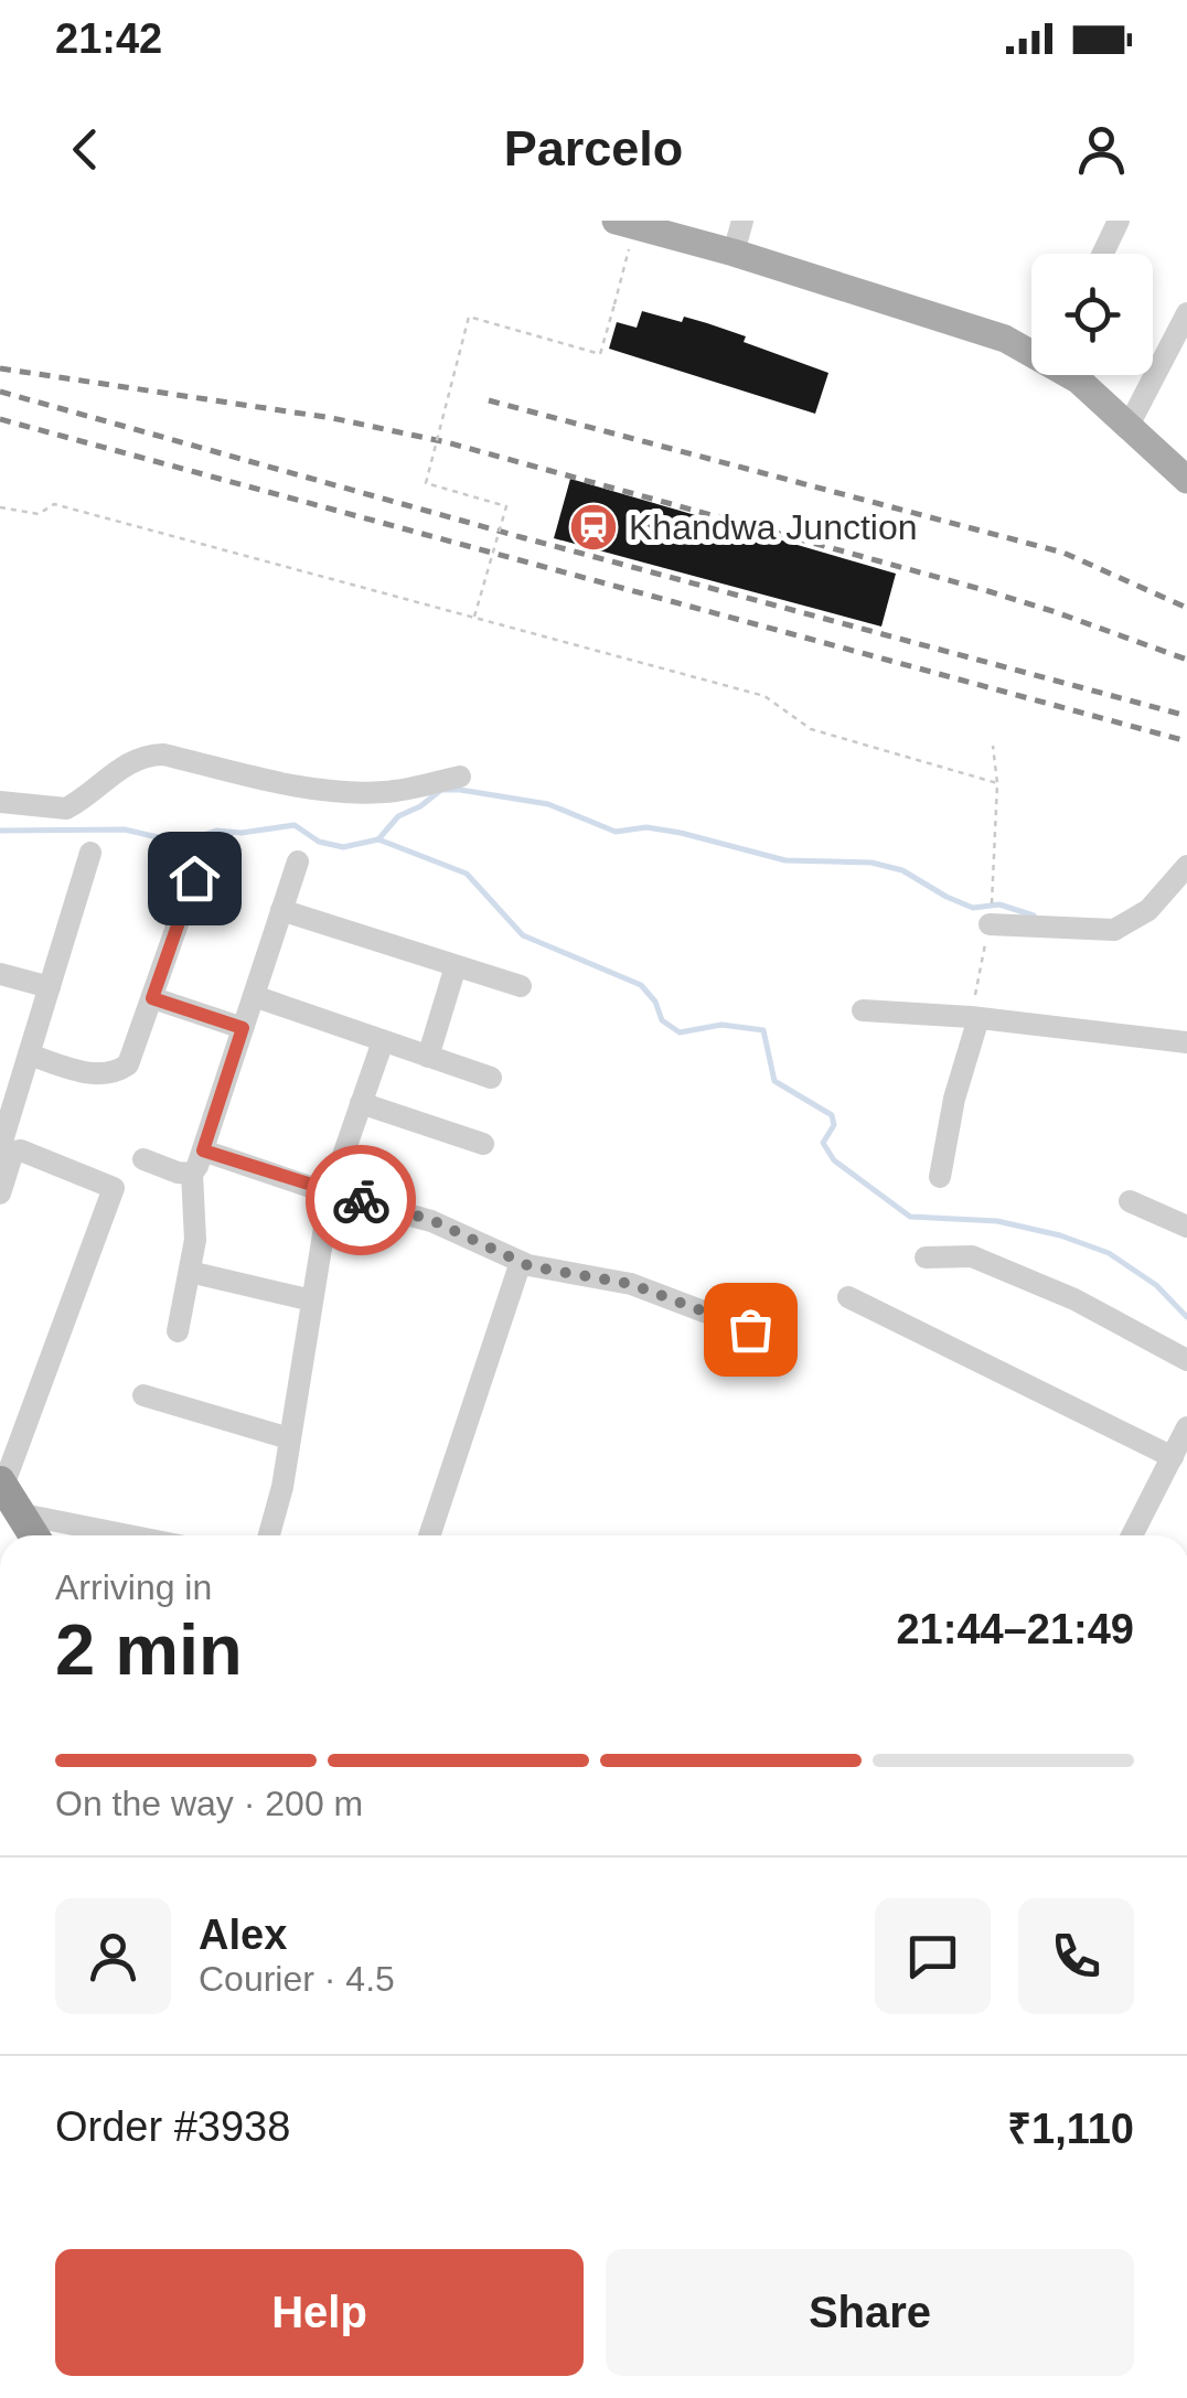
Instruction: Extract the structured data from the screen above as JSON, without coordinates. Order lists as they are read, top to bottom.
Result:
{
  "places": {
    "station": ["Khandwa Junction"]
  },
  "page": {
    "status": "21:42",
    "header": "Parcelo",
    "heading": ["2 min", "Arriving in", "21:44–21:49"],
    "panel": [
      "Alex",
      "Courier · 4.5",
      "Order #3938",
      "₹1,110"
    ],
    "bar": "On the way · 200 m",
    "buttons": ["Help", "Share"]
  }
}
